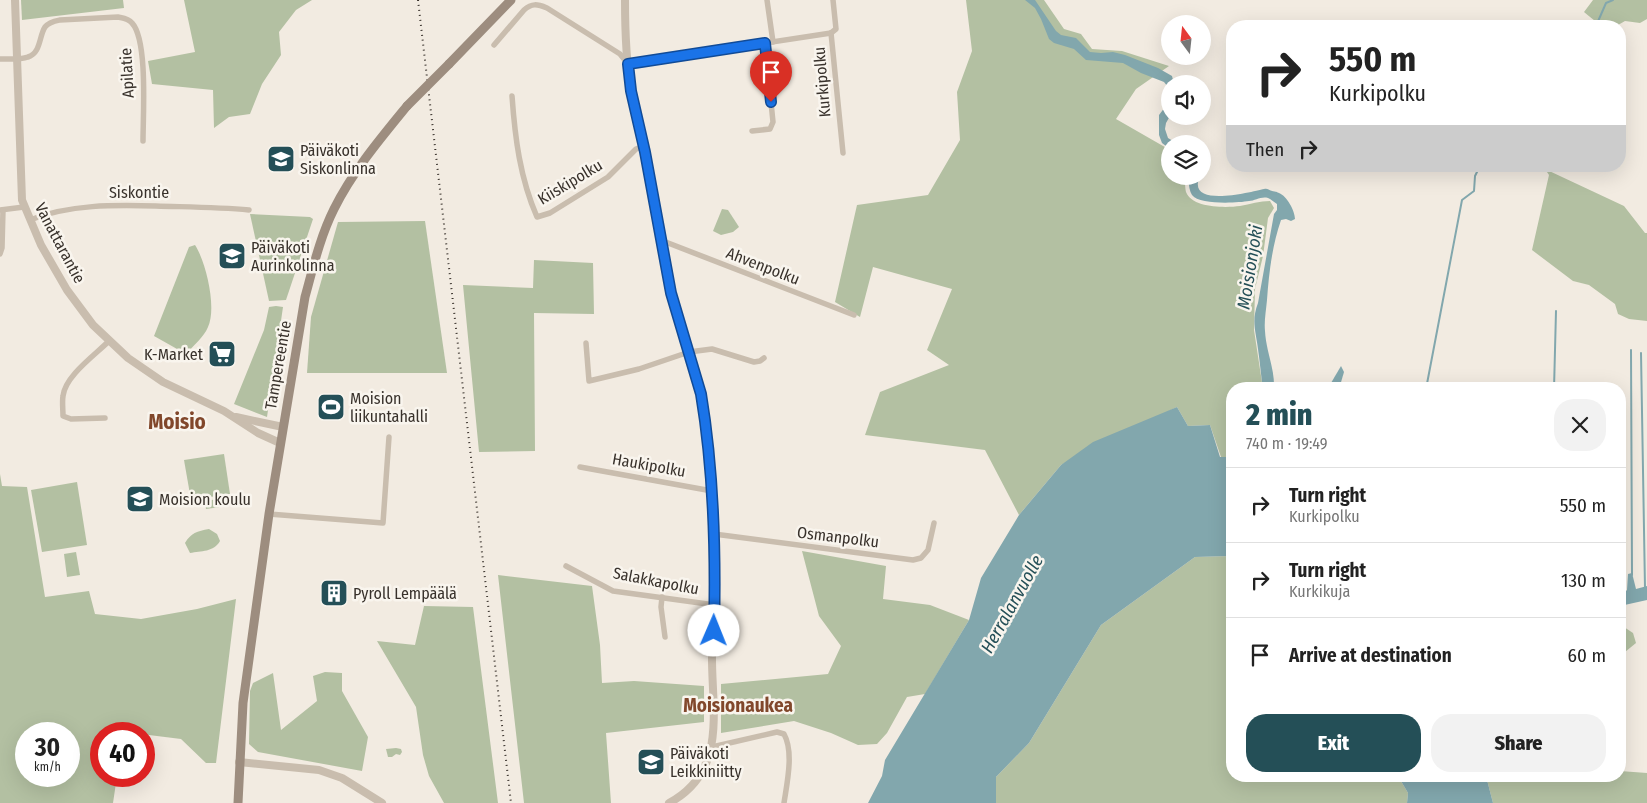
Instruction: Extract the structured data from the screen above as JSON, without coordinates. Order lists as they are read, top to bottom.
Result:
{
  "streets": {
    "main road": ["Tampereentie"],
    "street": [
      "Apilatie",
      "Kurkipolku",
      "Kiiskipolku",
      "Siskontie",
      "Vanattarantie",
      "Ahvenpolku",
      "Haukipolku",
      "Osmanpolku",
      "Salakkapolku"
    ]
  },
  "crossings": [
    ["Apilatie", "Vanattarantie"],
    ["Siskontie", "Vanattarantie"],
    ["Vanattarantie", "Tampereentie"]
  ],
  "districts": ["Moisio", "Moisionaukea"],
  "water": ["Moisionjoki", "Herralanvuolle"],
  "places": {
    "school or university": [
      "Päiväkoti Siskonlinna",
      "Päiväkoti Aurinkolinna",
      "Moision koulu",
      "Päiväkoti Leikkiniitty"
    ],
    "supermarket": ["K-Market"],
    "sports": ["Moision liikuntahalli"],
    "building": ["Pyroll Lempäälä"]
  },
  "north": "top",
  "page": {
    "turn": ["550 m", "Kurkipolku"],
    "then": "Then",
    "heading": ["2 min", "740 m · 19:49"],
    "list": [
      {
        "name": "Turn right",
        "note": "Kurkipolku",
        "value": "550 m"
      },
      {
        "name": "Turn right",
        "note": "Kurkikuja",
        "value": "130 m"
      },
      {
        "name": "Arrive at destination",
        "value": "60 m"
      }
    ],
    "buttons": ["Exit", "Share"],
    "speed": "30 km/h",
    "limit": "40"
  }
}
